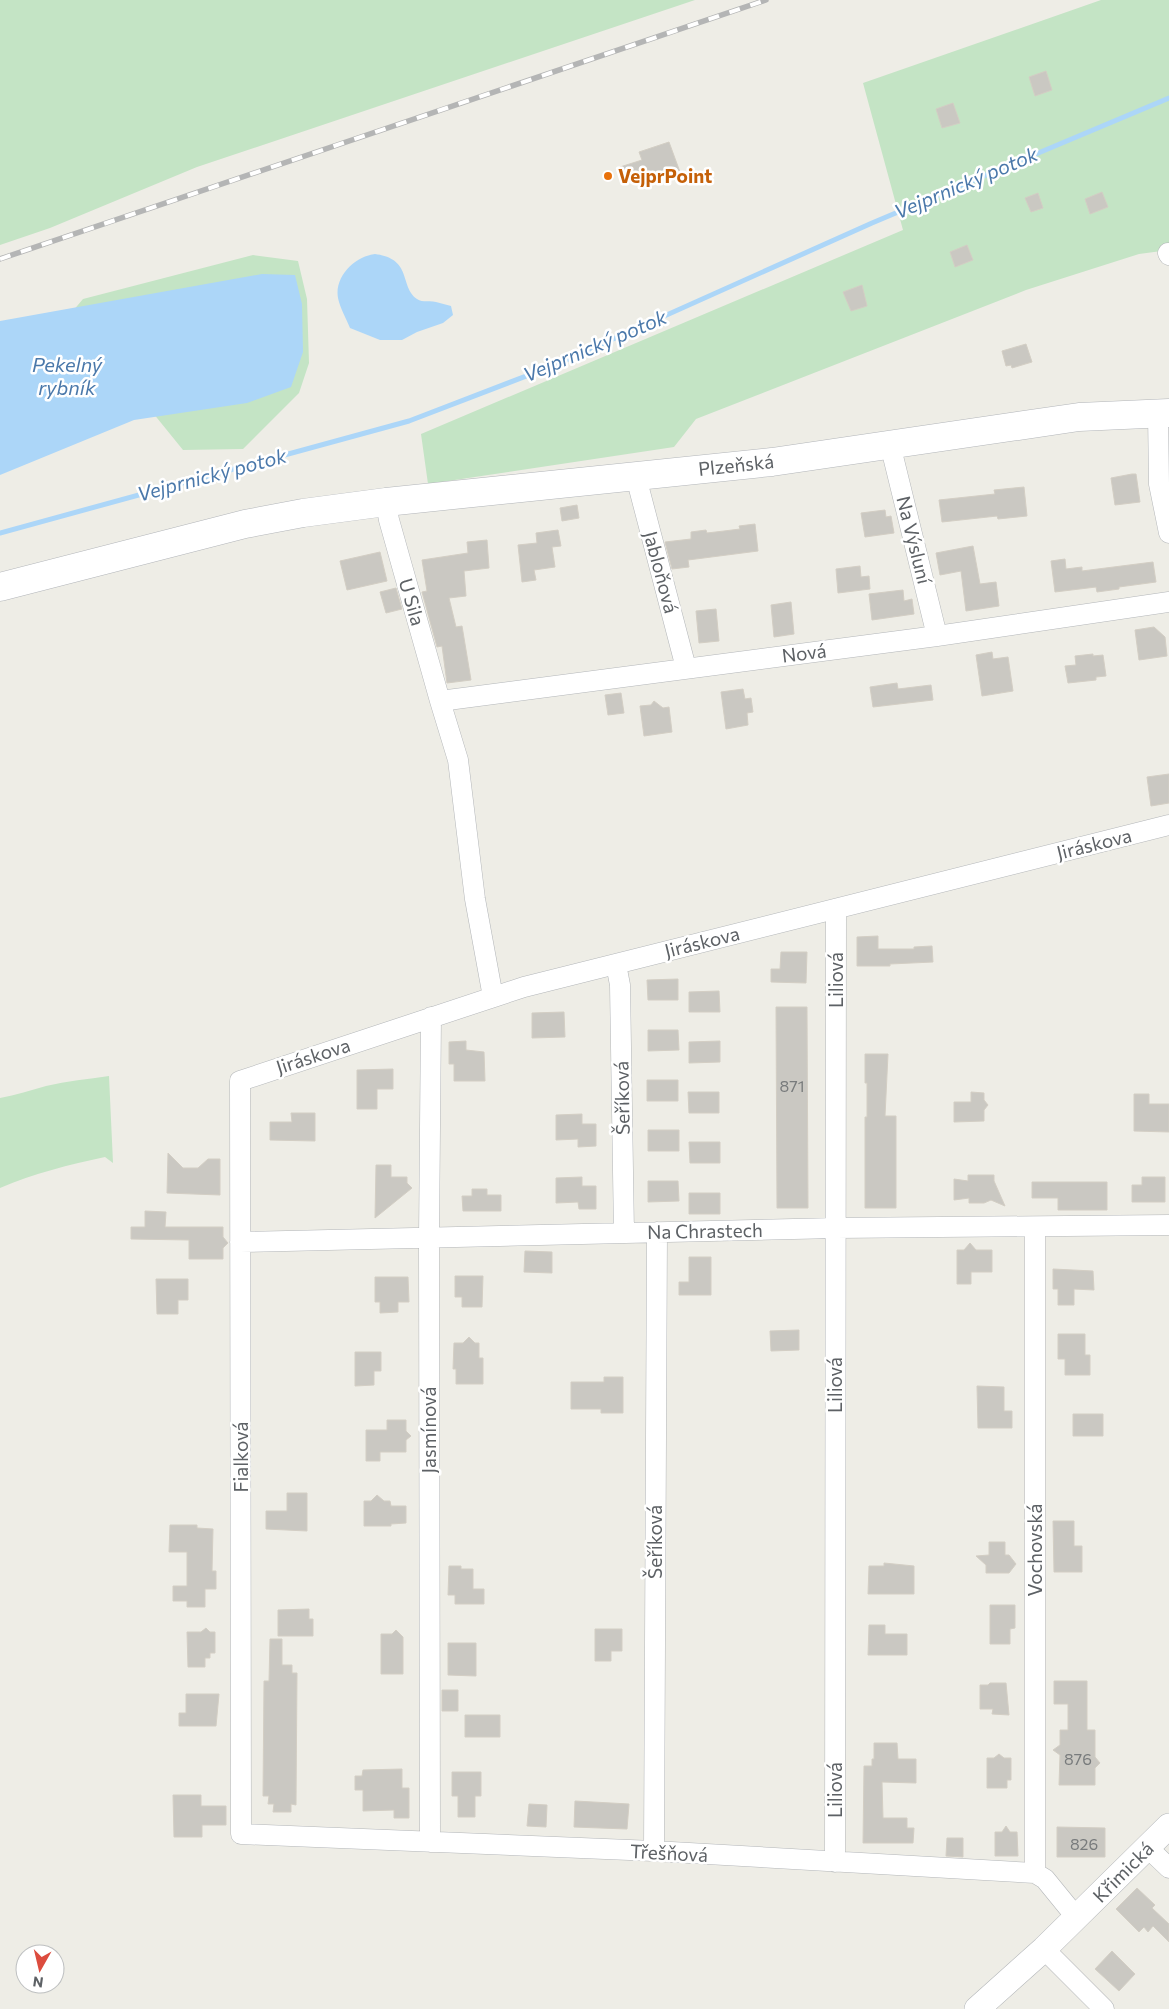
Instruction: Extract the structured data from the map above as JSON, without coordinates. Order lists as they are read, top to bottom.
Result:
{
  "streets": {
    "main road": ["Plzeňská"],
    "street": [
      "Na Výsluní",
      "Jabloňová",
      "U Sila",
      "Nová",
      "Jiráskova",
      "Liliová",
      "Šeříková",
      "Na Chrastech",
      "Jasmínová",
      "Fialková",
      "Vochovská",
      "Třešňová",
      "Křimická"
    ]
  },
  "crossings": [
    ["Plzeňská", "Na Výsluní"],
    ["Plzeňská", "Jabloňová"],
    ["Plzeňská", "U Sila"],
    ["Na Výsluní", "Nová"],
    ["Jabloňová", "Nová"],
    ["U Sila", "Nová"],
    ["U Sila", "Jiráskova"],
    ["Jiráskova", "Liliová"],
    ["Jiráskova", "Šeříková"],
    ["Jiráskova", "Jasmínová"],
    ["Jiráskova", "Fialková"],
    ["Liliová", "Na Chrastech"],
    ["Liliová", "Třešňová"],
    ["Šeříková", "Na Chrastech"],
    ["Šeříková", "Třešňová"],
    ["Na Chrastech", "Jasmínová"],
    ["Na Chrastech", "Fialková"],
    ["Na Chrastech", "Vochovská"],
    ["Jasmínová", "Třešňová"],
    ["Fialková", "Třešňová"],
    ["Vochovská", "Třešňová"]
  ],
  "water": ["Vejprnický potok", "Pekelný rybník"],
  "places": ["VejprPoint"],
  "house_numbers": ["871", "876", "826"],
  "north": "bottom"
}
